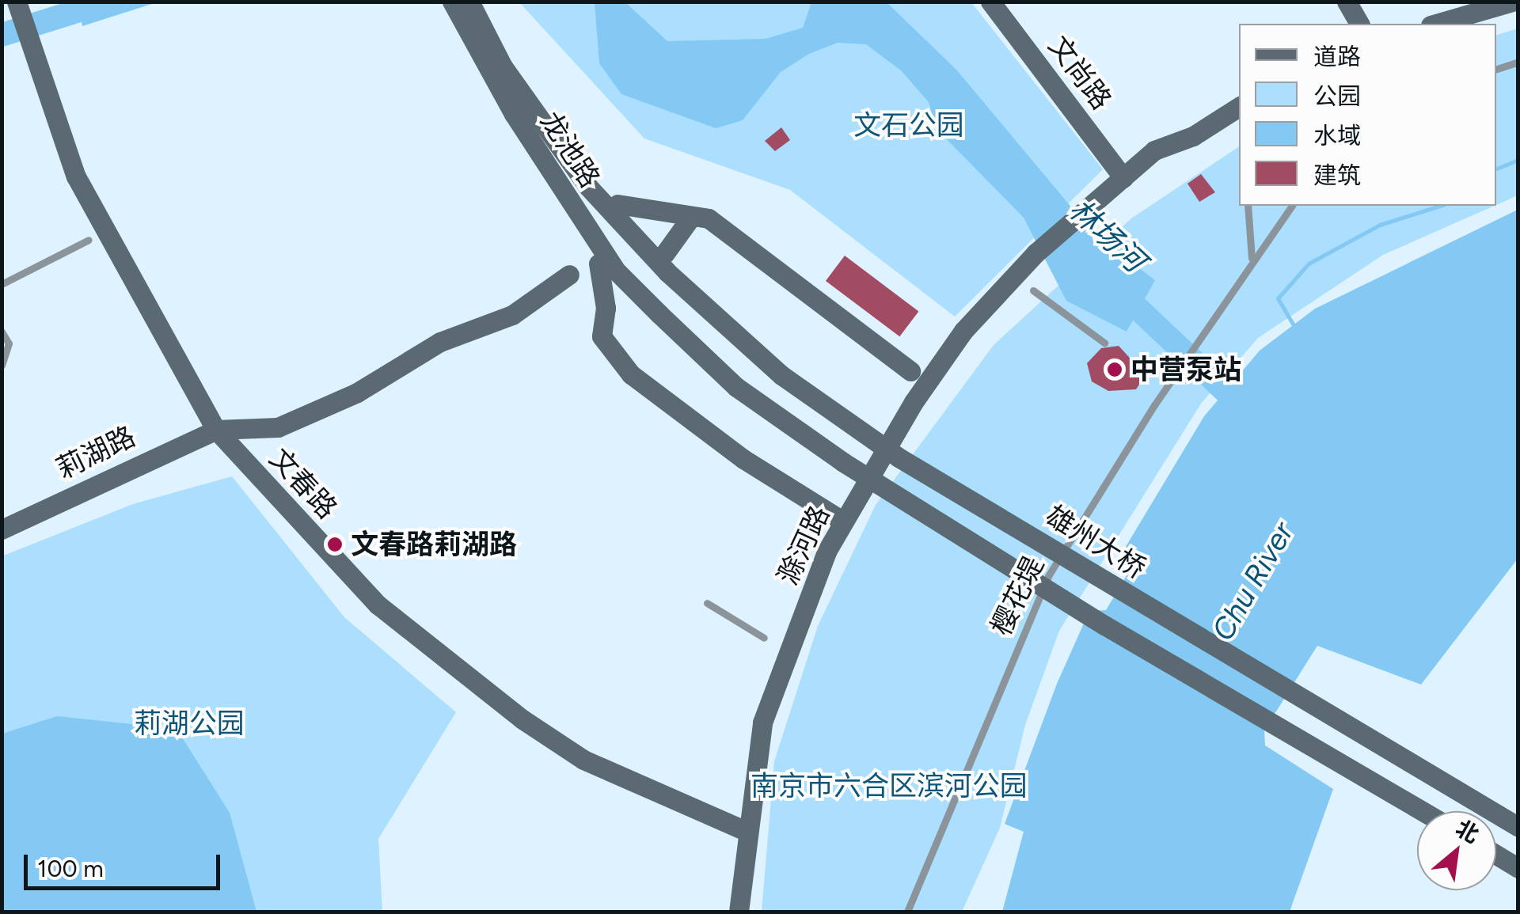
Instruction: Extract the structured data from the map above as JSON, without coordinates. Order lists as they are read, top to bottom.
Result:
{
  "streets": {
    "street": [
      "文尚路",
      "龙池路",
      "莉湖路",
      "文春路",
      "雄州大桥",
      "滁河路"
    ],
    "lane": ["樱花堤"]
  },
  "crossings": [
    ["文尚路", "滁河路"],
    ["龙池路", "雄州大桥"],
    ["莉湖路", "文春路"],
    ["文春路", "滁河路"]
  ],
  "water": ["林场河", "Chu River"],
  "parks": ["文石公园", "莉湖公园", "南京市六合区滨河公园"],
  "places": ["中营泵站", "文春路莉湖路"],
  "legend": [
    "道路",
    "公园",
    "水域",
    "建筑"
  ],
  "scale_bar": "100 m",
  "north": "top right"
}
